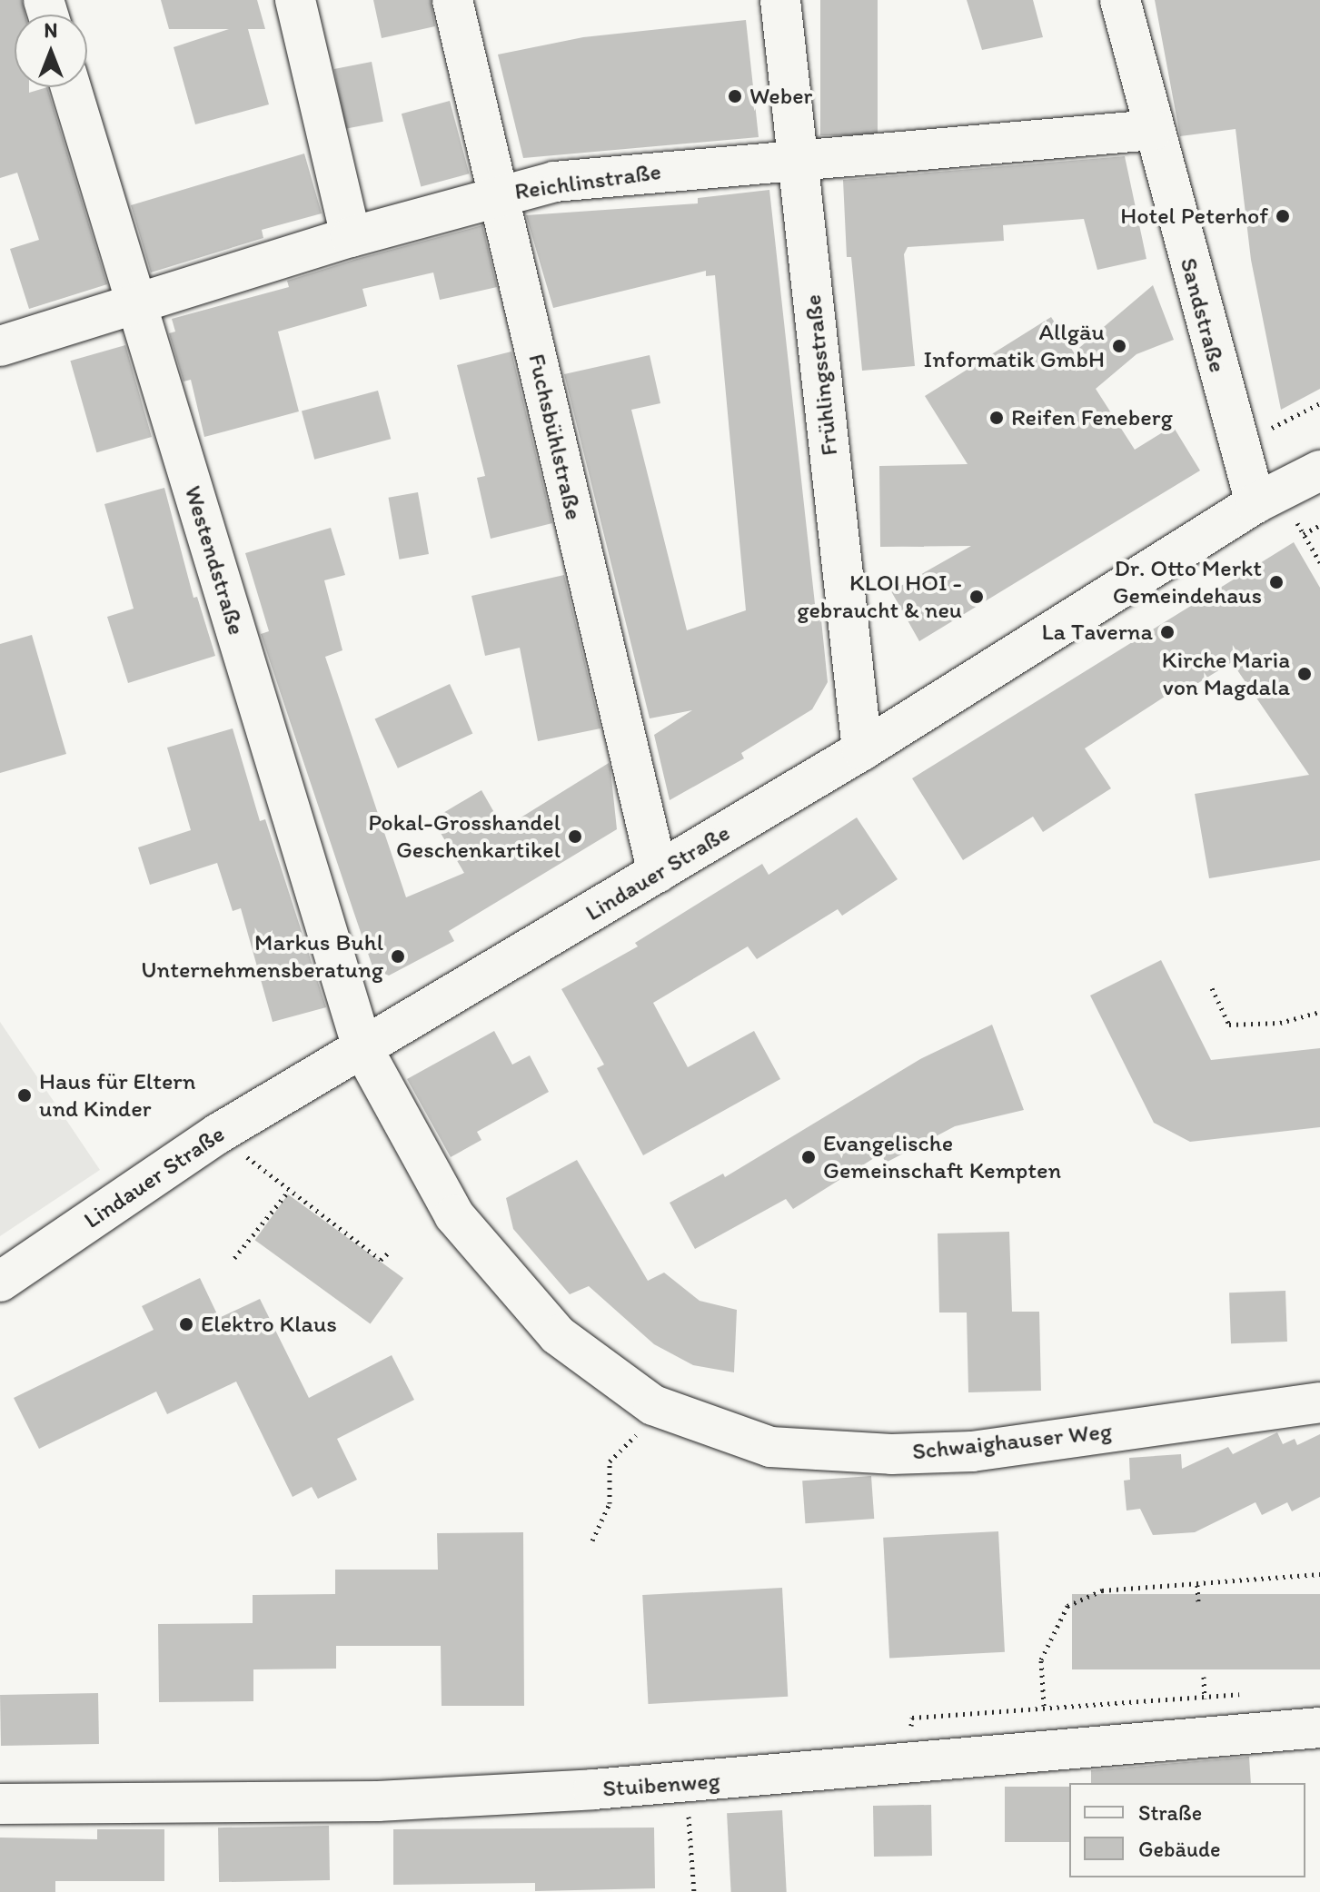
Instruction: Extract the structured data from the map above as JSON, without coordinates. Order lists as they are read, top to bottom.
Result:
{
  "streets": {
    "street": [
      "Reichlinstraße",
      "Sandstraße",
      "Frühlingsstraße",
      "Fuchsbühlstraße",
      "Westendstraße",
      "Lindauer Straße",
      "Schwaighauser Weg",
      "Stuibenweg"
    ]
  },
  "crossings": [
    ["Reichlinstraße", "Sandstraße"],
    ["Reichlinstraße", "Frühlingsstraße"],
    ["Reichlinstraße", "Fuchsbühlstraße"],
    ["Reichlinstraße", "Westendstraße"],
    ["Sandstraße", "Lindauer Straße"],
    ["Frühlingsstraße", "Lindauer Straße"],
    ["Fuchsbühlstraße", "Lindauer Straße"],
    ["Westendstraße", "Lindauer Straße"],
    ["Westendstraße", "Schwaighauser Weg"],
    ["Lindauer Straße", "Schwaighauser Weg"]
  ],
  "places": [
    "Weber",
    "Hotel Peterhof",
    "Allgäu Informatik GmbH",
    "Reifen Feneberg",
    "Dr. Otto Merkt Gemeindehaus",
    "KLOI HOI - gebraucht & neu",
    "La Taverna",
    "Kirche Maria von Magdala",
    "Pokal-Grosshandel Geschenkartikel",
    "Markus Buhl Unternehmensberatung",
    "Haus für Eltern und Kinder",
    "Evangelische Gemeinschaft Kempten",
    "Elektro Klaus"
  ],
  "legend": ["Straße", "Gebäude"],
  "north": "top"
}
